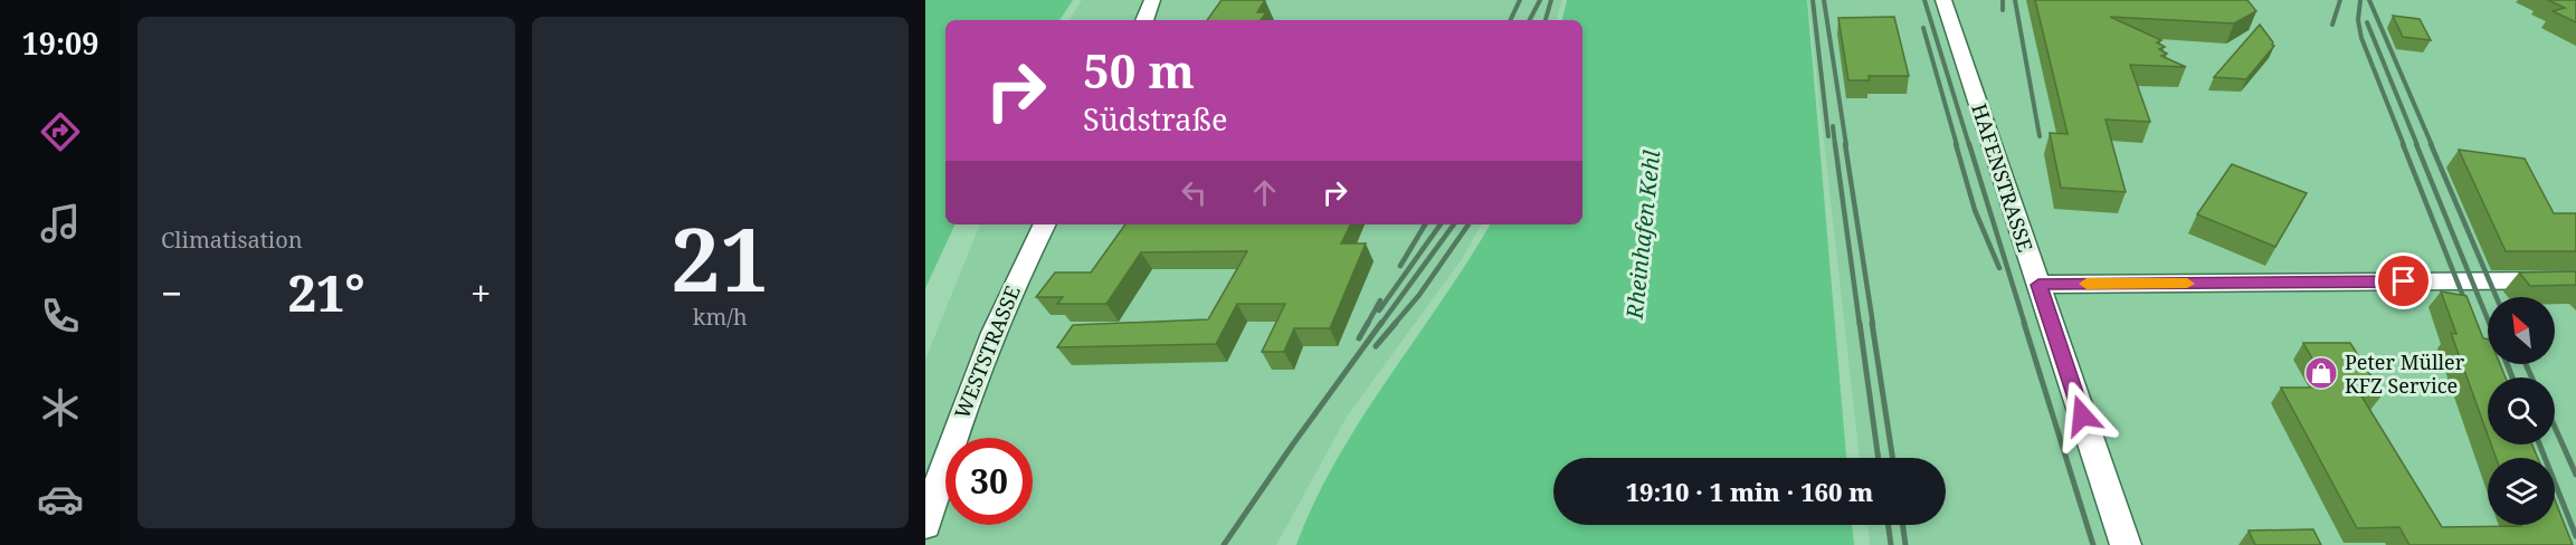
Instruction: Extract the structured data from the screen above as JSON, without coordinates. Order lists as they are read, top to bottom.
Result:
{
  "streets": {
    "street": ["HAFENSTRASSE", "WESTSTRASSE"]
  },
  "water": ["Rheinhafen Kehl"],
  "places": {
    "shop": ["Peter Müller KFZ Service"]
  },
  "north": "top left",
  "page": {
    "tabs": "19:09",
    "tile": [
      "Climatisation",
      ["21", "km/h"]
    ],
    "turn": ["50 m", "Südstraße"],
    "heat": ["−", "21°", "+"],
    "limit": "30",
    "trip": "19:10 · 1 min · 160 m"
  }
}
